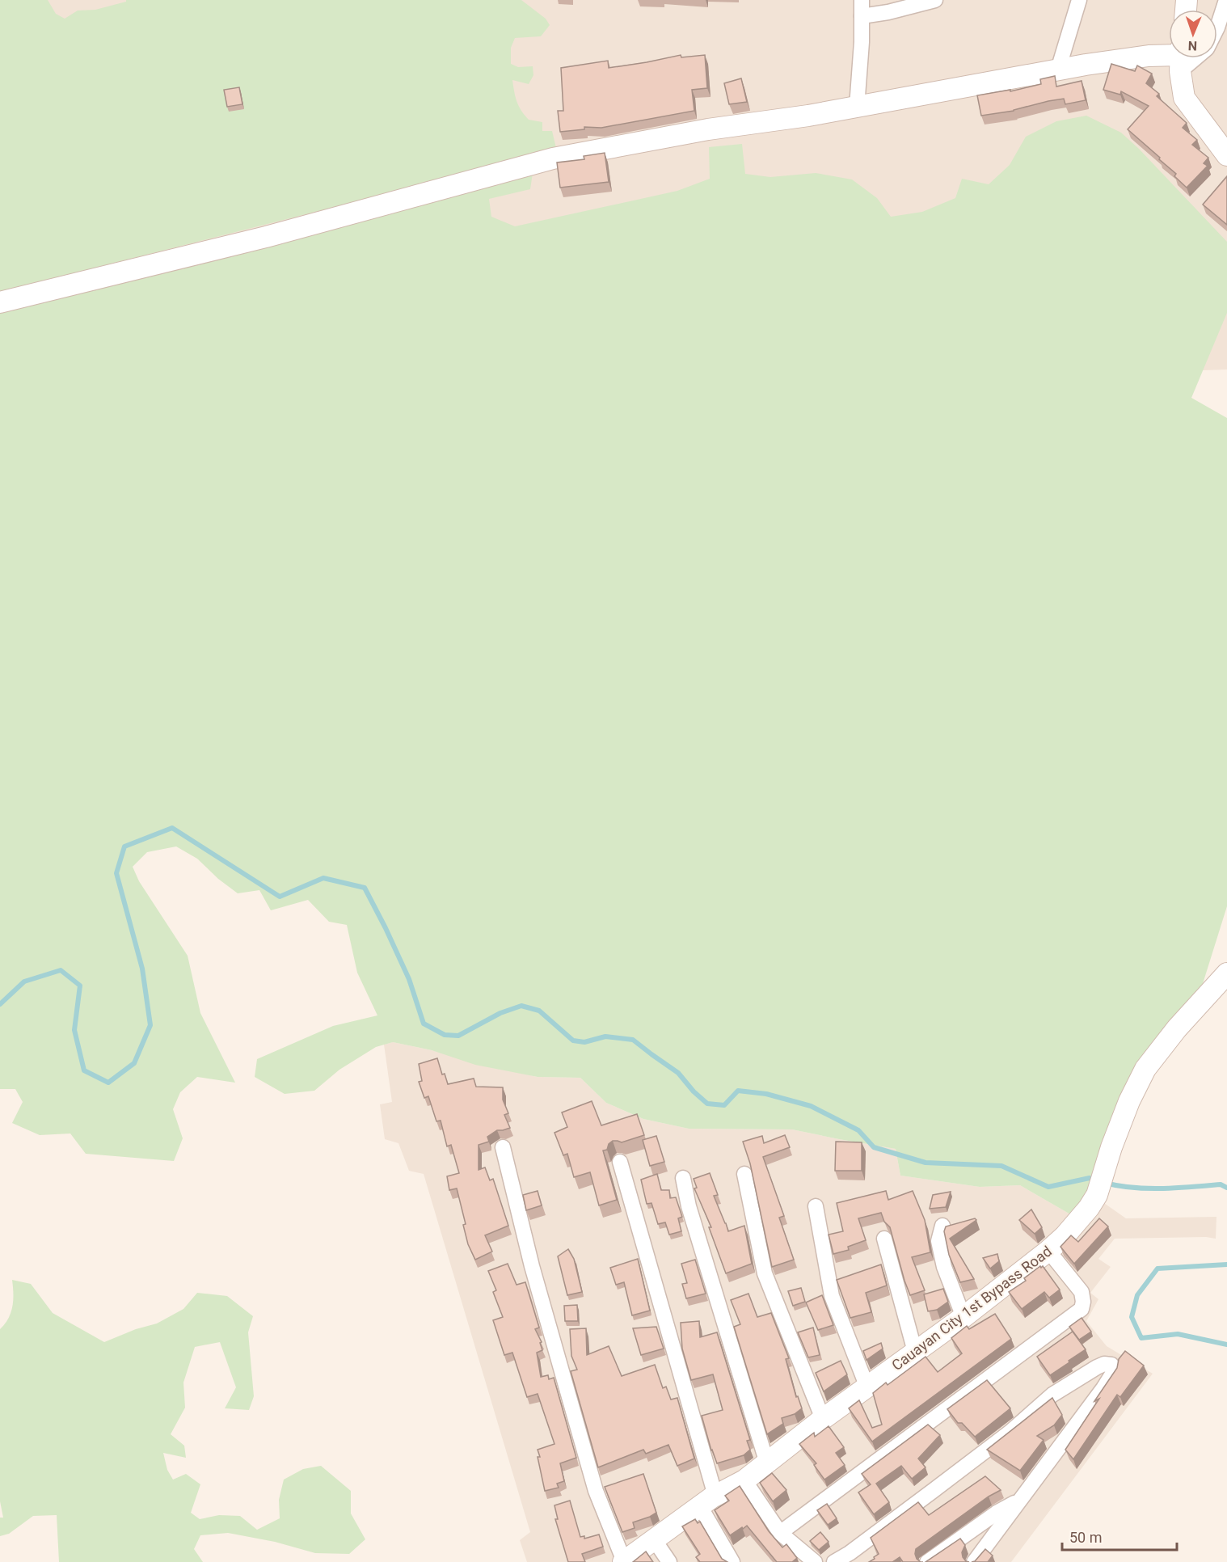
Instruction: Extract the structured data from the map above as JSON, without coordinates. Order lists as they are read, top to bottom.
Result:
{
  "streets": {
    "street": ["Cauayan City 1st Bypass Road"]
  },
  "scale_bar": "50 m",
  "north": "bottom"
}
